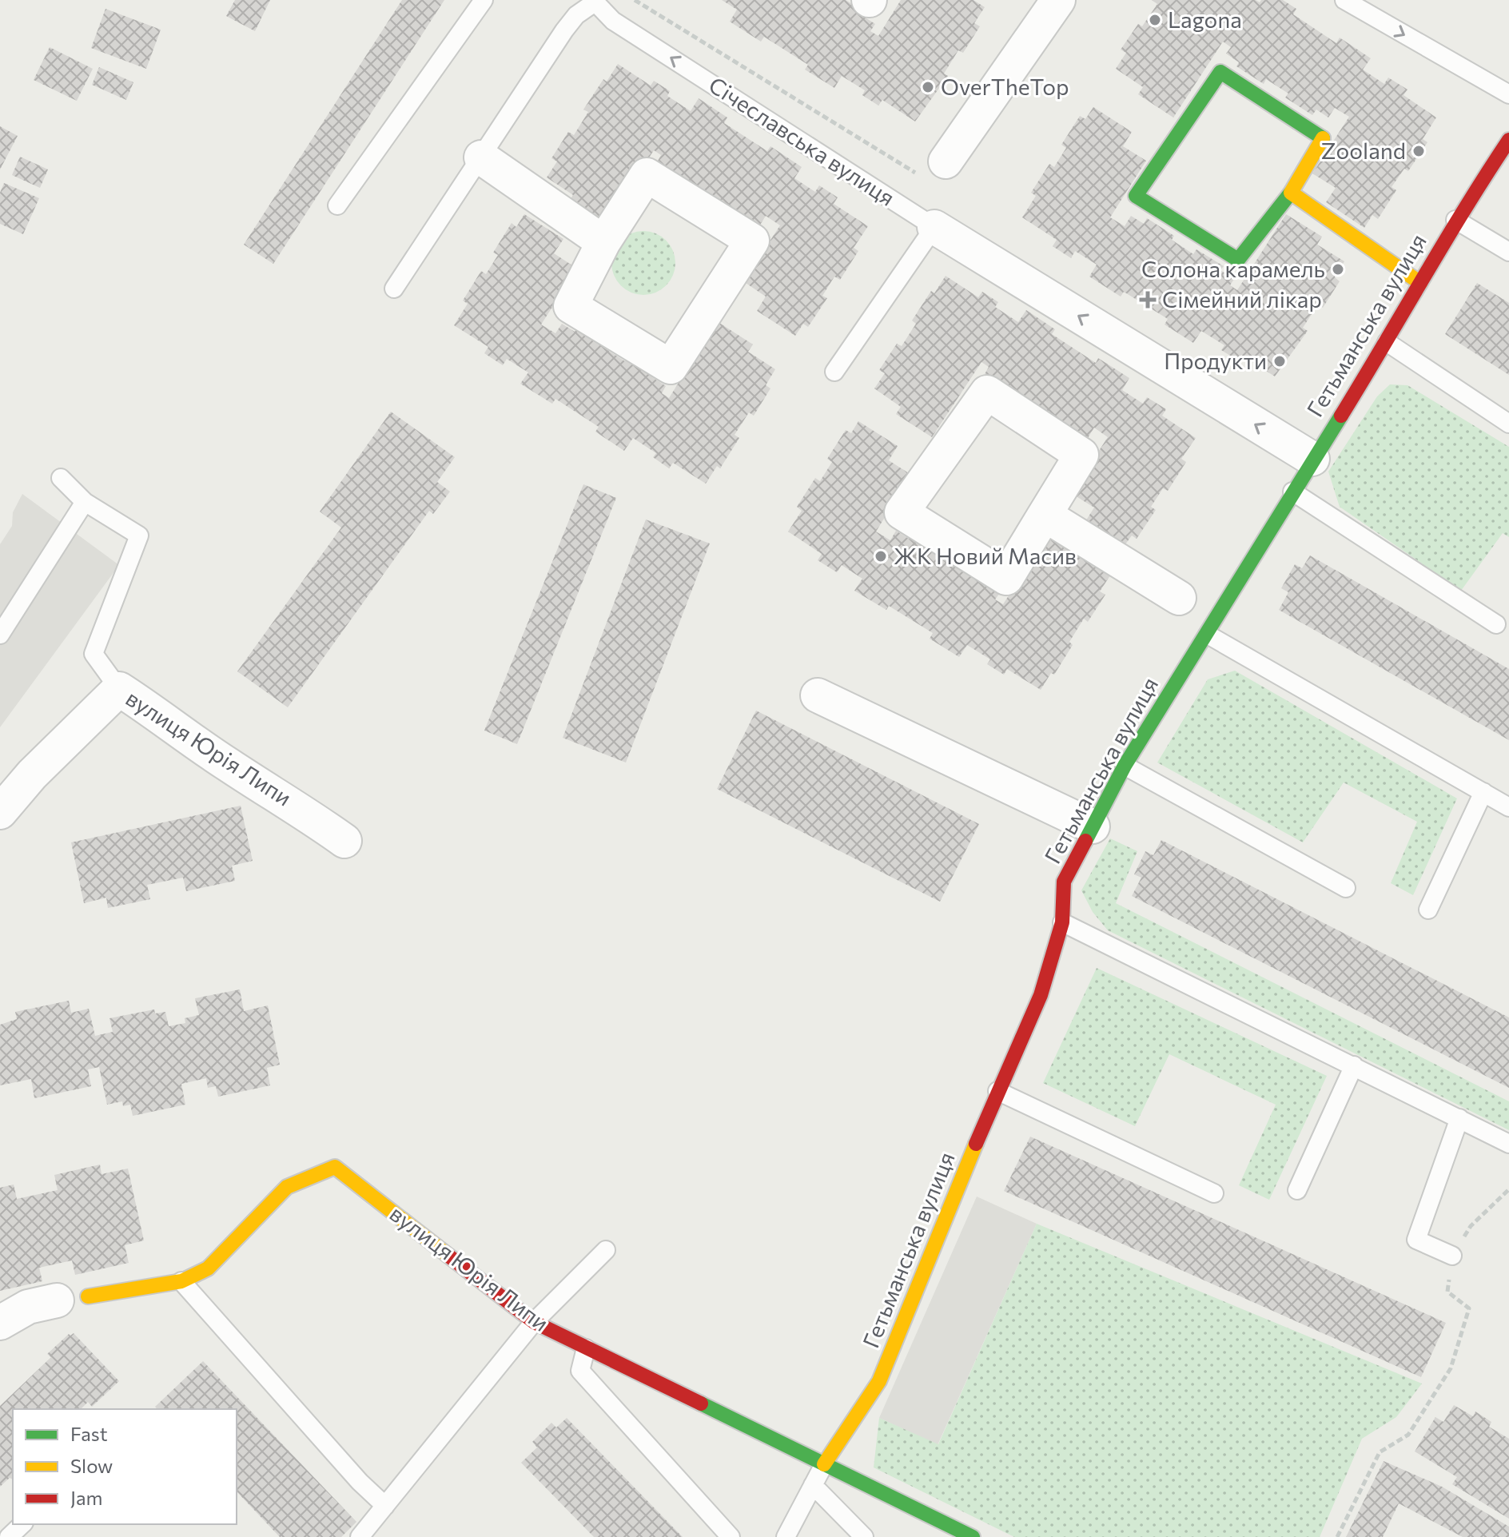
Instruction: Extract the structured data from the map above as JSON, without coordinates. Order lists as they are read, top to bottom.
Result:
{
  "streets": {
    "street": ["Січеславська вулиця", "Гетьманська вулиця", "вулиця Юрія Липи"]
  },
  "crossings": [
    ["Січеславська вулиця", "Гетьманська вулиця"],
    ["Гетьманська вулиця", "вулиця Юрія Липи"]
  ],
  "one_way": ["Січеславська вулиця"],
  "places": {
    "other": [
      "Lagona",
      "OverTheTop",
      "Zooland",
      "Солона карамель",
      "Продукти",
      "ЖК Новий Масив"
    ],
    "health": ["Сімейний лікар"]
  },
  "legend": ["Fast", "Slow", "Jam"]
}
